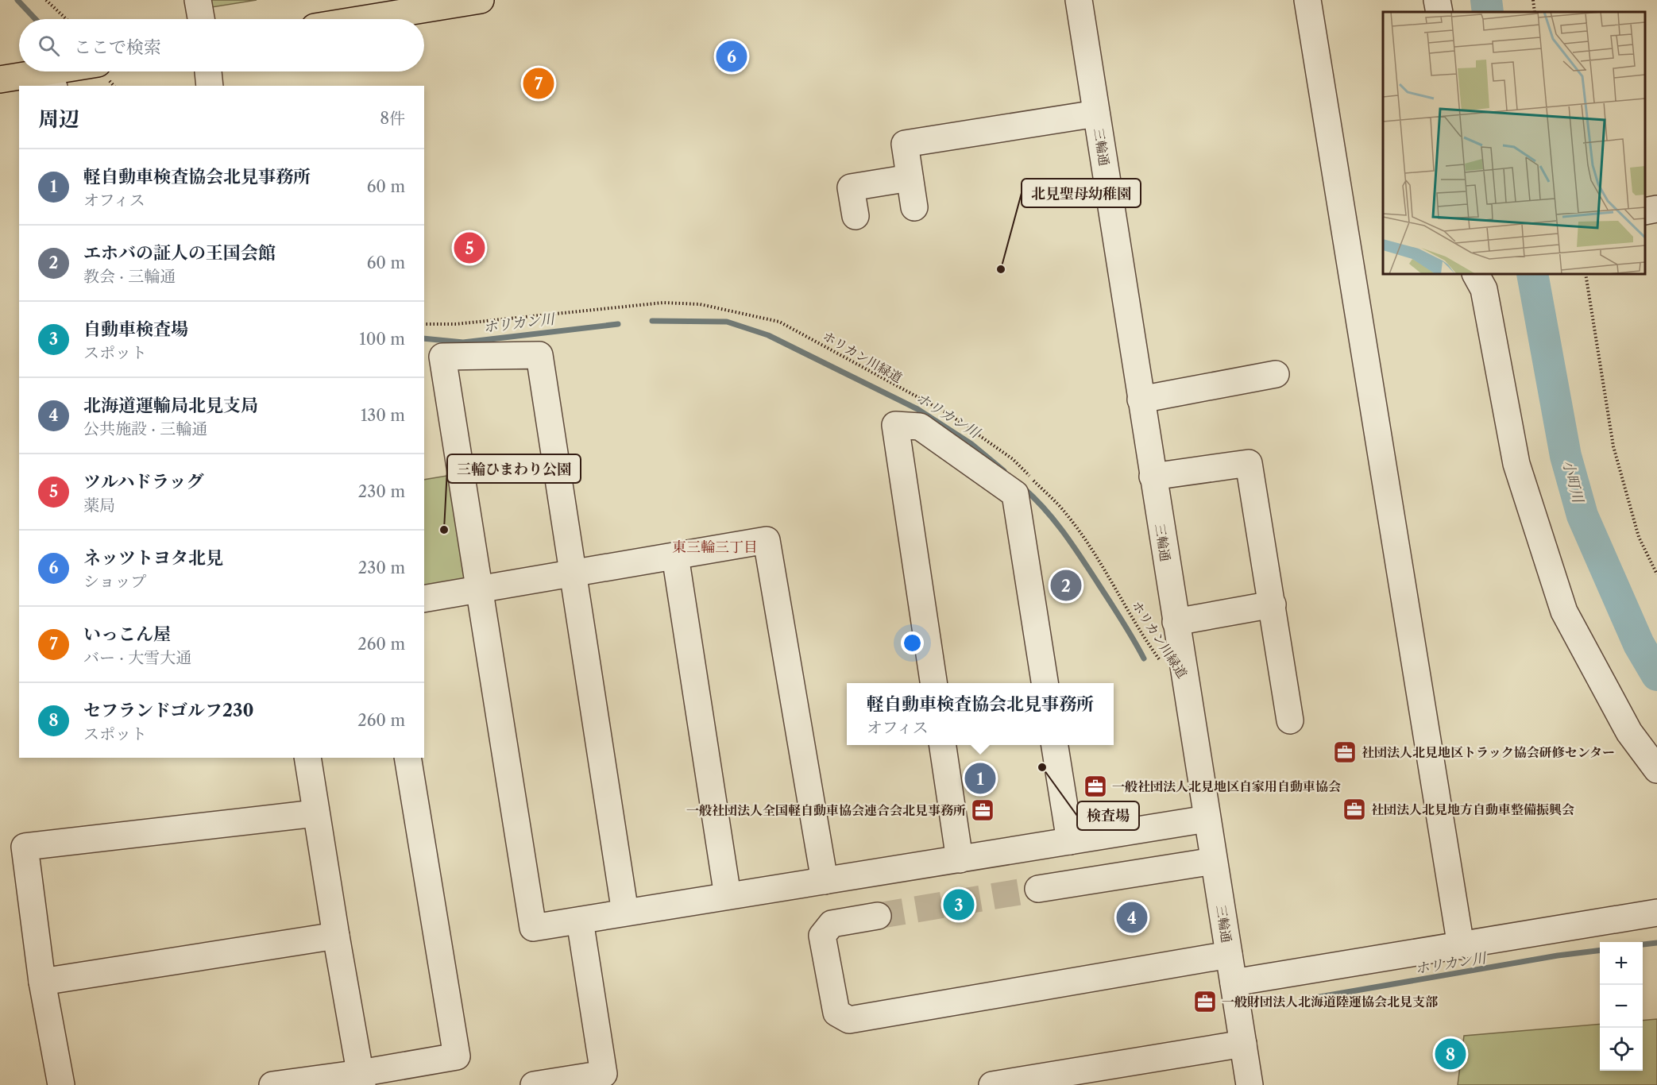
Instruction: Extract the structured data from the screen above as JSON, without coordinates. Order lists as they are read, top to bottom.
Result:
{
  "streets": {
    "street": ["三輪通"],
    "path": ["ホリカン川緑道"]
  },
  "districts": ["東三輪三丁目"],
  "water": ["ホリカン川", "小町川"],
  "places": {
    "other": ["北見聖母幼稚園", "三輪ひまわり公園", "検査場"],
    "office": [
      "社団法人北見地区トラック協会研修センター",
      "一般社団法人北見地区自家用自動車協会",
      "社団法人北見地方自動車整備振興会",
      "一般社団法人全国軽自動車協会連合会北見事務所",
      "一般財団法人北海道陸運協会北見支部"
    ]
  },
  "page": {
    "search": "ここで検索",
    "pins": [
      "6",
      "7",
      "5",
      "2",
      "1",
      "3",
      "4",
      "8"
    ],
    "heading": ["周辺", "8件"],
    "list": [
      {
        "mark": "1",
        "name": "軽自動車検査協会北見事務所",
        "note": "オフィス",
        "value": "60 m"
      },
      {
        "mark": "2",
        "name": "エホバの証人の王国会館",
        "note": "教会 · 三輪通",
        "value": "60 m"
      },
      {
        "mark": "3",
        "name": "自動車検査場",
        "note": "スポット",
        "value": "100 m"
      },
      {
        "mark": "4",
        "name": "北海道運輸局北見支局",
        "note": "公共施設 · 三輪通",
        "value": "130 m"
      },
      {
        "mark": "5",
        "name": "ツルハドラッグ",
        "note": "薬局",
        "value": "230 m"
      },
      {
        "mark": "6",
        "name": "ネッツトヨタ北見",
        "note": "ショップ",
        "value": "230 m"
      },
      {
        "mark": "7",
        "name": "いっこん屋",
        "note": "バー · 大雪大通",
        "value": "260 m"
      },
      {
        "mark": "8",
        "name": "セフランドゴルフ230",
        "note": "スポット",
        "value": "260 m"
      }
    ],
    "popup": ["軽自動車検査協会北見事務所", "オフィス"],
    "map_buttons": ["+", "−"]
  }
}
